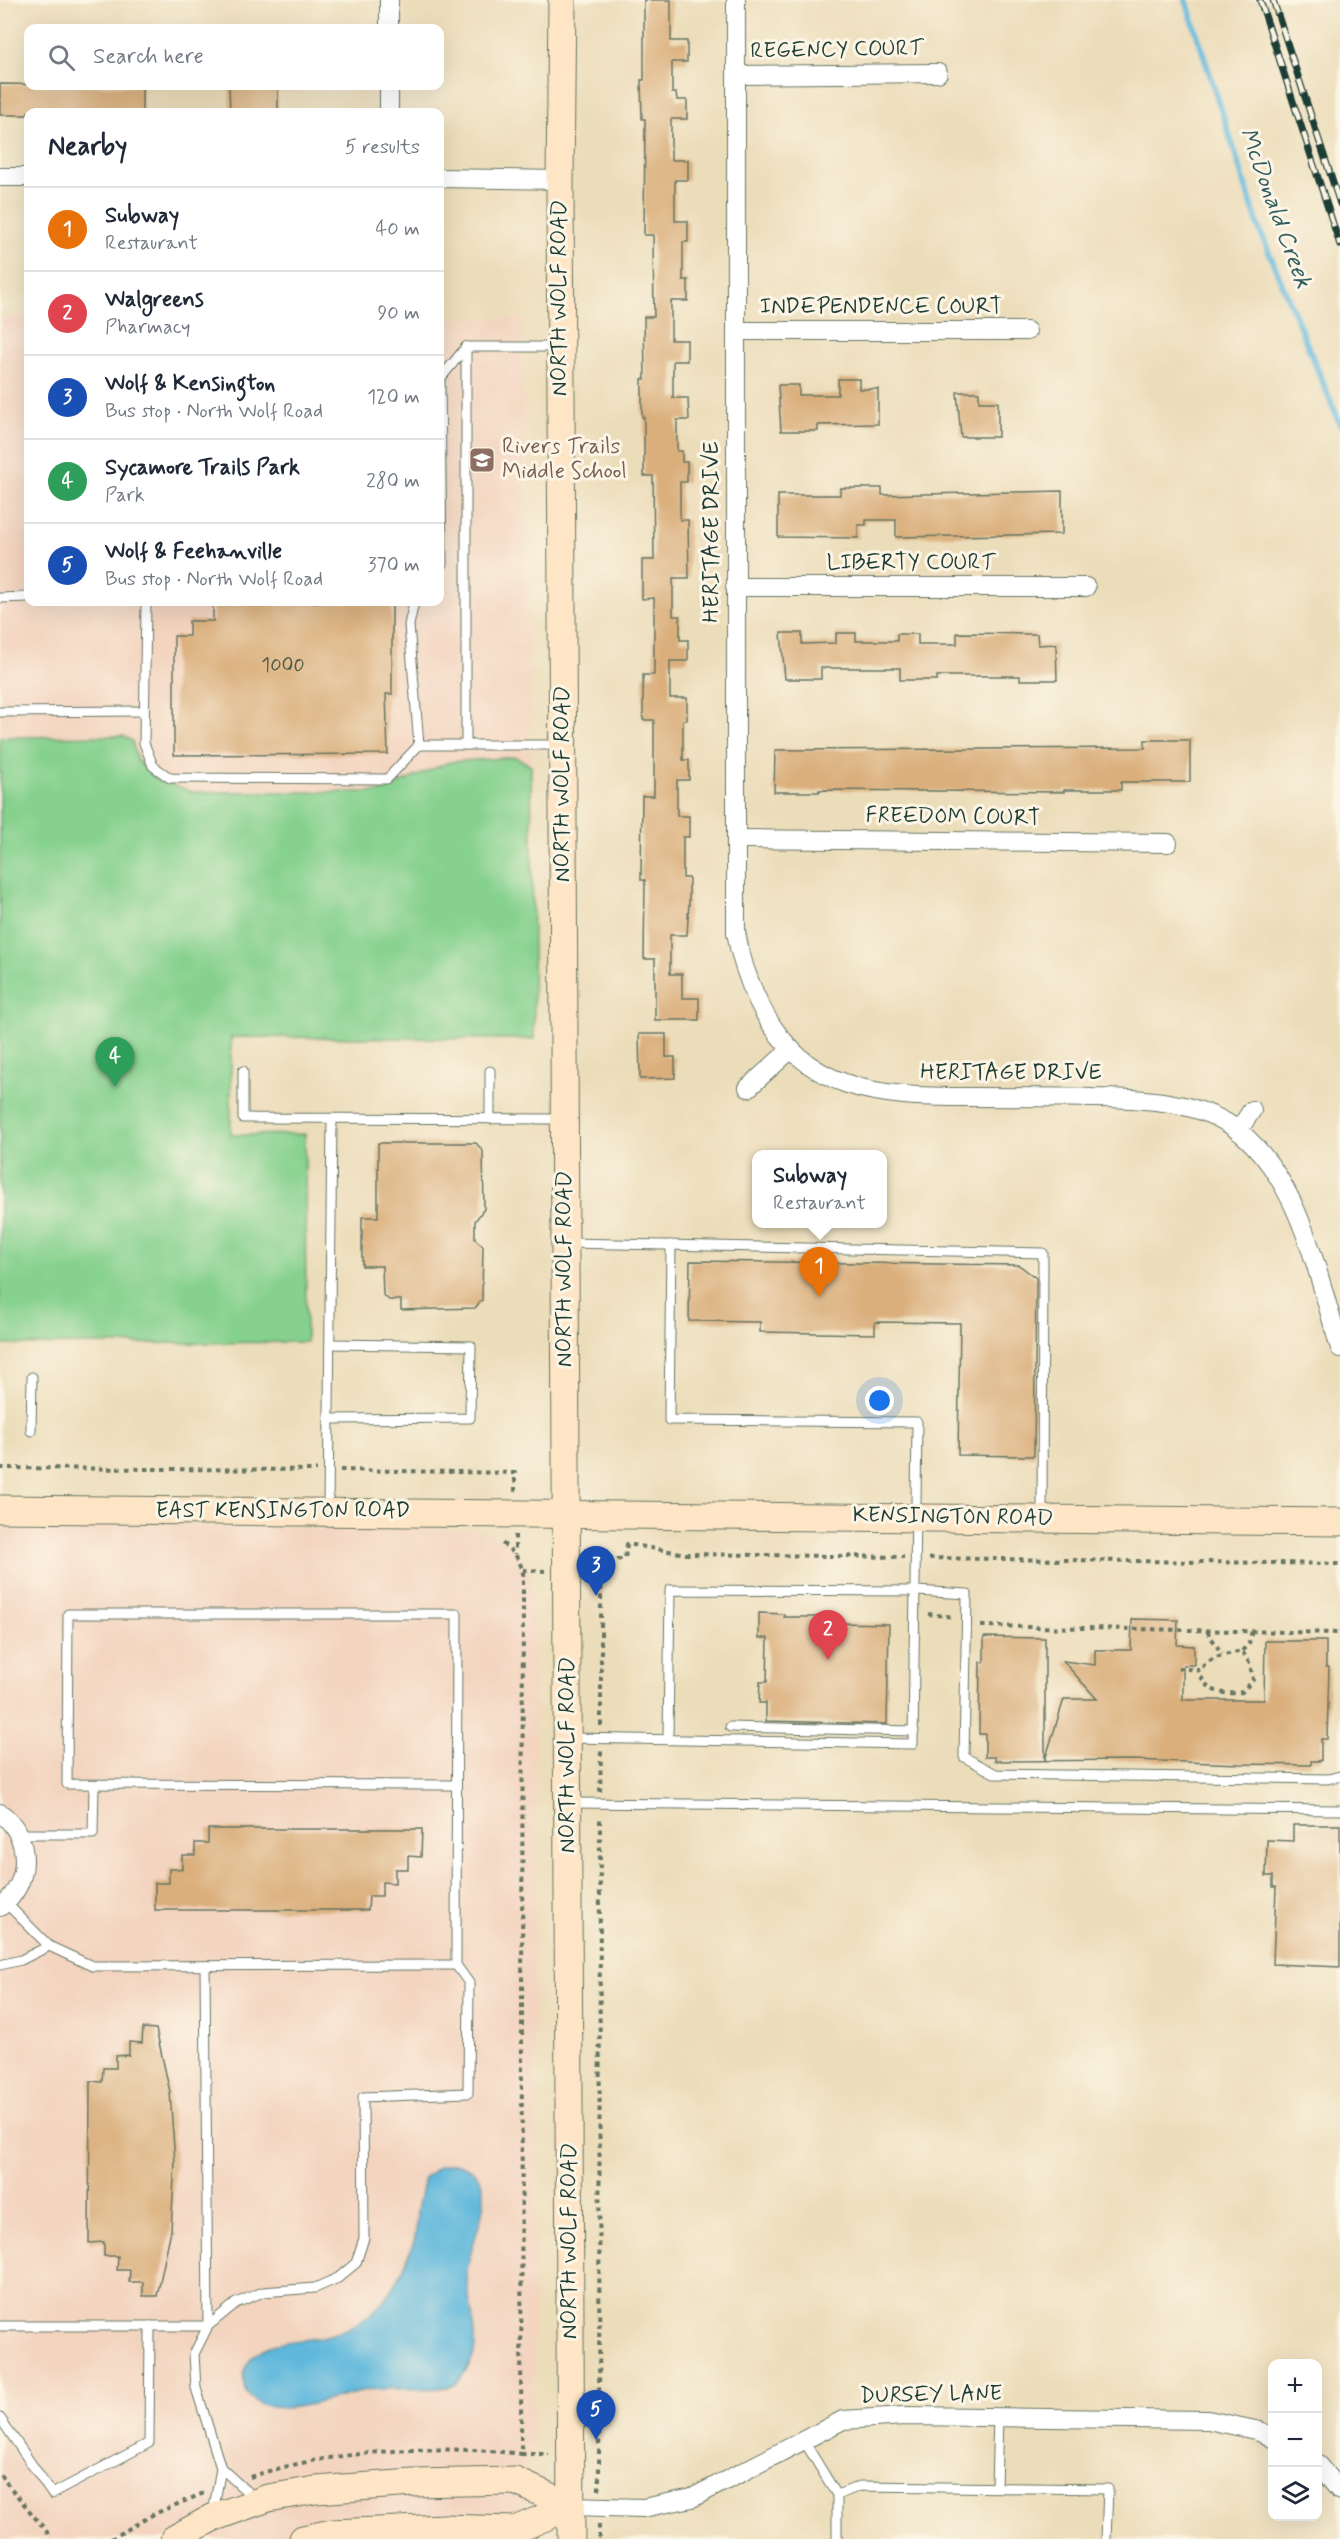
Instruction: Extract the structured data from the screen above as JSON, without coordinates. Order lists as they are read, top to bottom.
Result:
{
  "streets": {
    "main road": ["NORTH WOLF ROAD", "EAST KENSINGTON ROAD", "KENSINGTON ROAD"],
    "street": [
      "REGENCY COURT",
      "INDEPENDENCE COURT",
      "HERITAGE DRIVE",
      "LIBERTY COURT",
      "FREEDOM COURT",
      "DURSEY LANE"
    ]
  },
  "crossings": [
    ["REGENCY COURT", "HERITAGE DRIVE"],
    ["NORTH WOLF ROAD", "EAST KENSINGTON ROAD"],
    ["NORTH WOLF ROAD", "KENSINGTON ROAD"],
    ["NORTH WOLF ROAD", "DURSEY LANE"],
    ["INDEPENDENCE COURT", "HERITAGE DRIVE"],
    ["HERITAGE DRIVE", "LIBERTY COURT"],
    ["HERITAGE DRIVE", "FREEDOM COURT"],
    ["EAST KENSINGTON ROAD", "KENSINGTON ROAD"]
  ],
  "water": ["McDonald Creek"],
  "places": {
    "school or university": ["Rivers Trails Middle School"]
  },
  "house_numbers": ["1000"],
  "page": {
    "search": "Search here",
    "heading": ["Nearby", "5 results"],
    "list": [
      {
        "mark": "1",
        "name": "Subway",
        "note": "Restaurant",
        "value": "40 m"
      },
      {
        "mark": "2",
        "name": "Walgreens",
        "note": "Pharmacy",
        "value": "90 m"
      },
      {
        "mark": "3",
        "name": "Wolf & Kensington",
        "note": "Bus stop · North Wolf Road",
        "value": "120 m"
      },
      {
        "mark": "4",
        "name": "Sycamore Trails Park",
        "note": "Park",
        "value": "280 m"
      },
      {
        "mark": "5",
        "name": "Wolf & Feehanville",
        "note": "Bus stop · North Wolf Road",
        "value": "370 m"
      }
    ],
    "pins": [
      "4",
      "1",
      "3",
      "2",
      "5"
    ],
    "popup": ["Subway", "Restaurant"],
    "map_buttons": ["+", "−"]
  }
}
